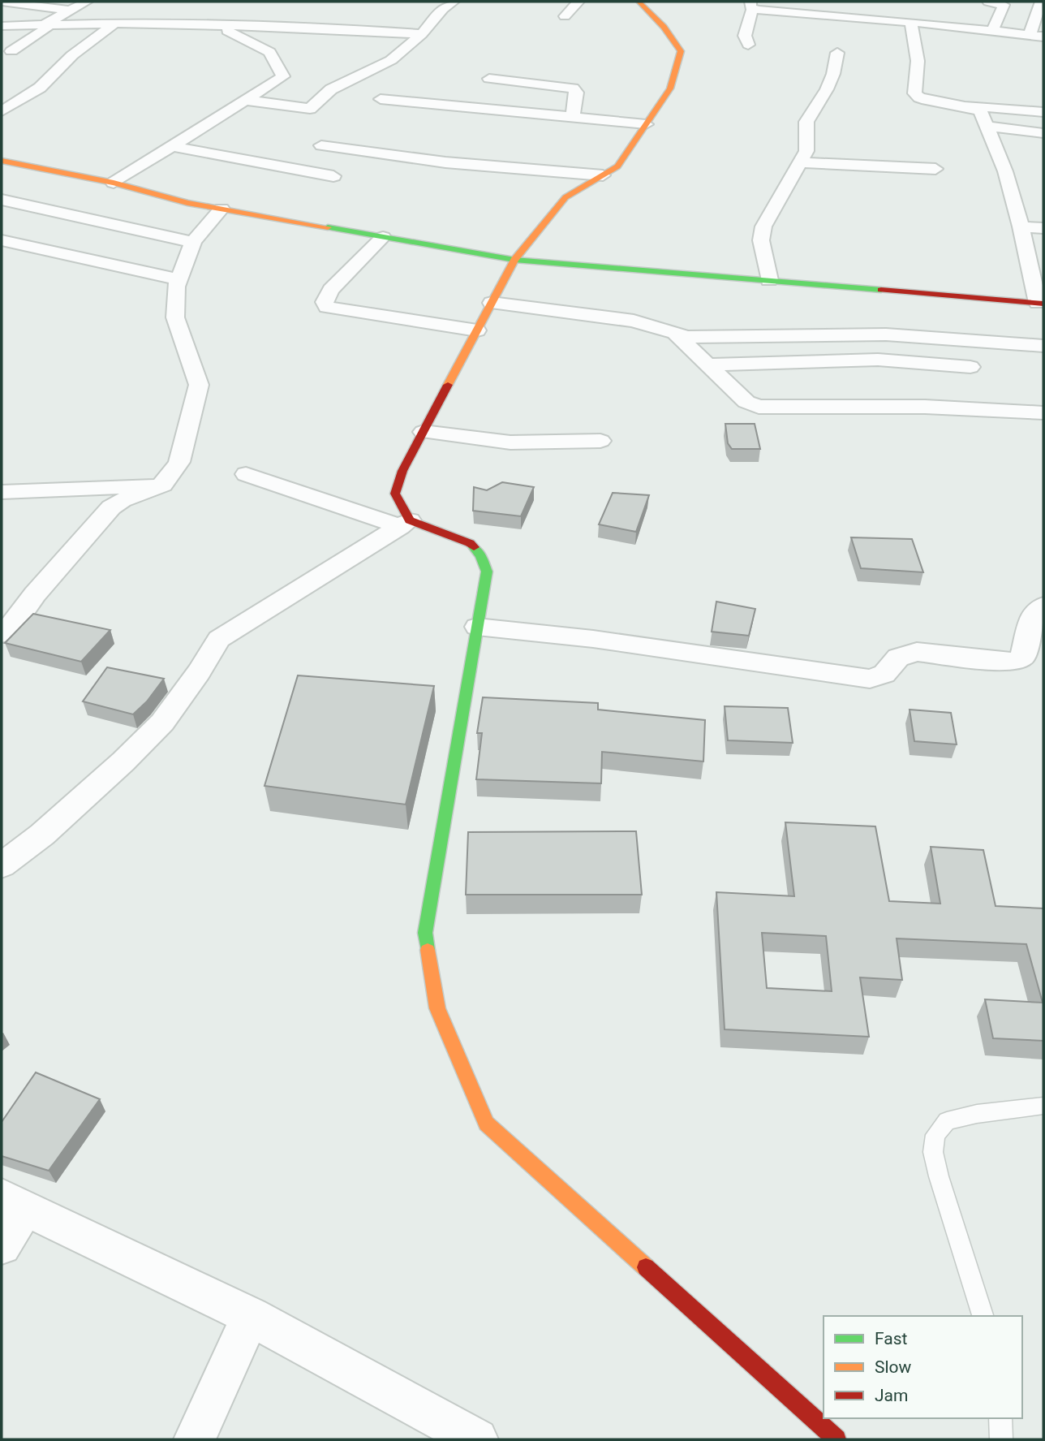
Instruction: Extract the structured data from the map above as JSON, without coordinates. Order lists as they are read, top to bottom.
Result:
{
  "legend": ["Fast", "Slow", "Jam"]
}
